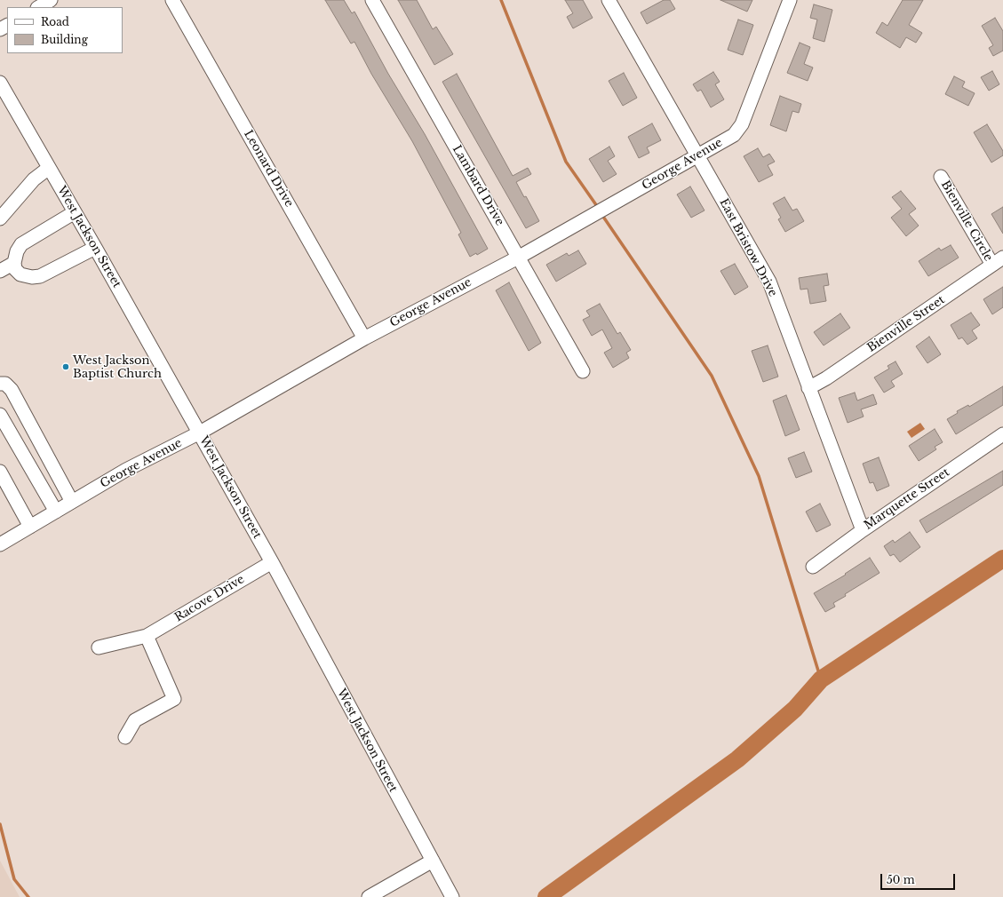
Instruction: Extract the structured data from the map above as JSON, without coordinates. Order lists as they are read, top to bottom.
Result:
{
  "streets": {
    "street": [
      "George Avenue",
      "Leonard Drive",
      "Lambard Drive",
      "Bienville Circle",
      "West Jackson Street",
      "East Bristow Drive",
      "Bienville Street",
      "Marquette Street",
      "Racove Drive"
    ]
  },
  "crossings": [
    ["George Avenue", "Leonard Drive"],
    ["George Avenue", "Lambard Drive"],
    ["George Avenue", "West Jackson Street"],
    ["George Avenue", "East Bristow Drive"],
    ["Bienville Circle", "Bienville Street"],
    ["West Jackson Street", "Racove Drive"],
    ["East Bristow Drive", "Bienville Street"],
    ["East Bristow Drive", "Marquette Street"]
  ],
  "places": ["West Jackson Baptist Church"],
  "legend": ["Road", "Building"],
  "scale_bar": "50 m"
}
